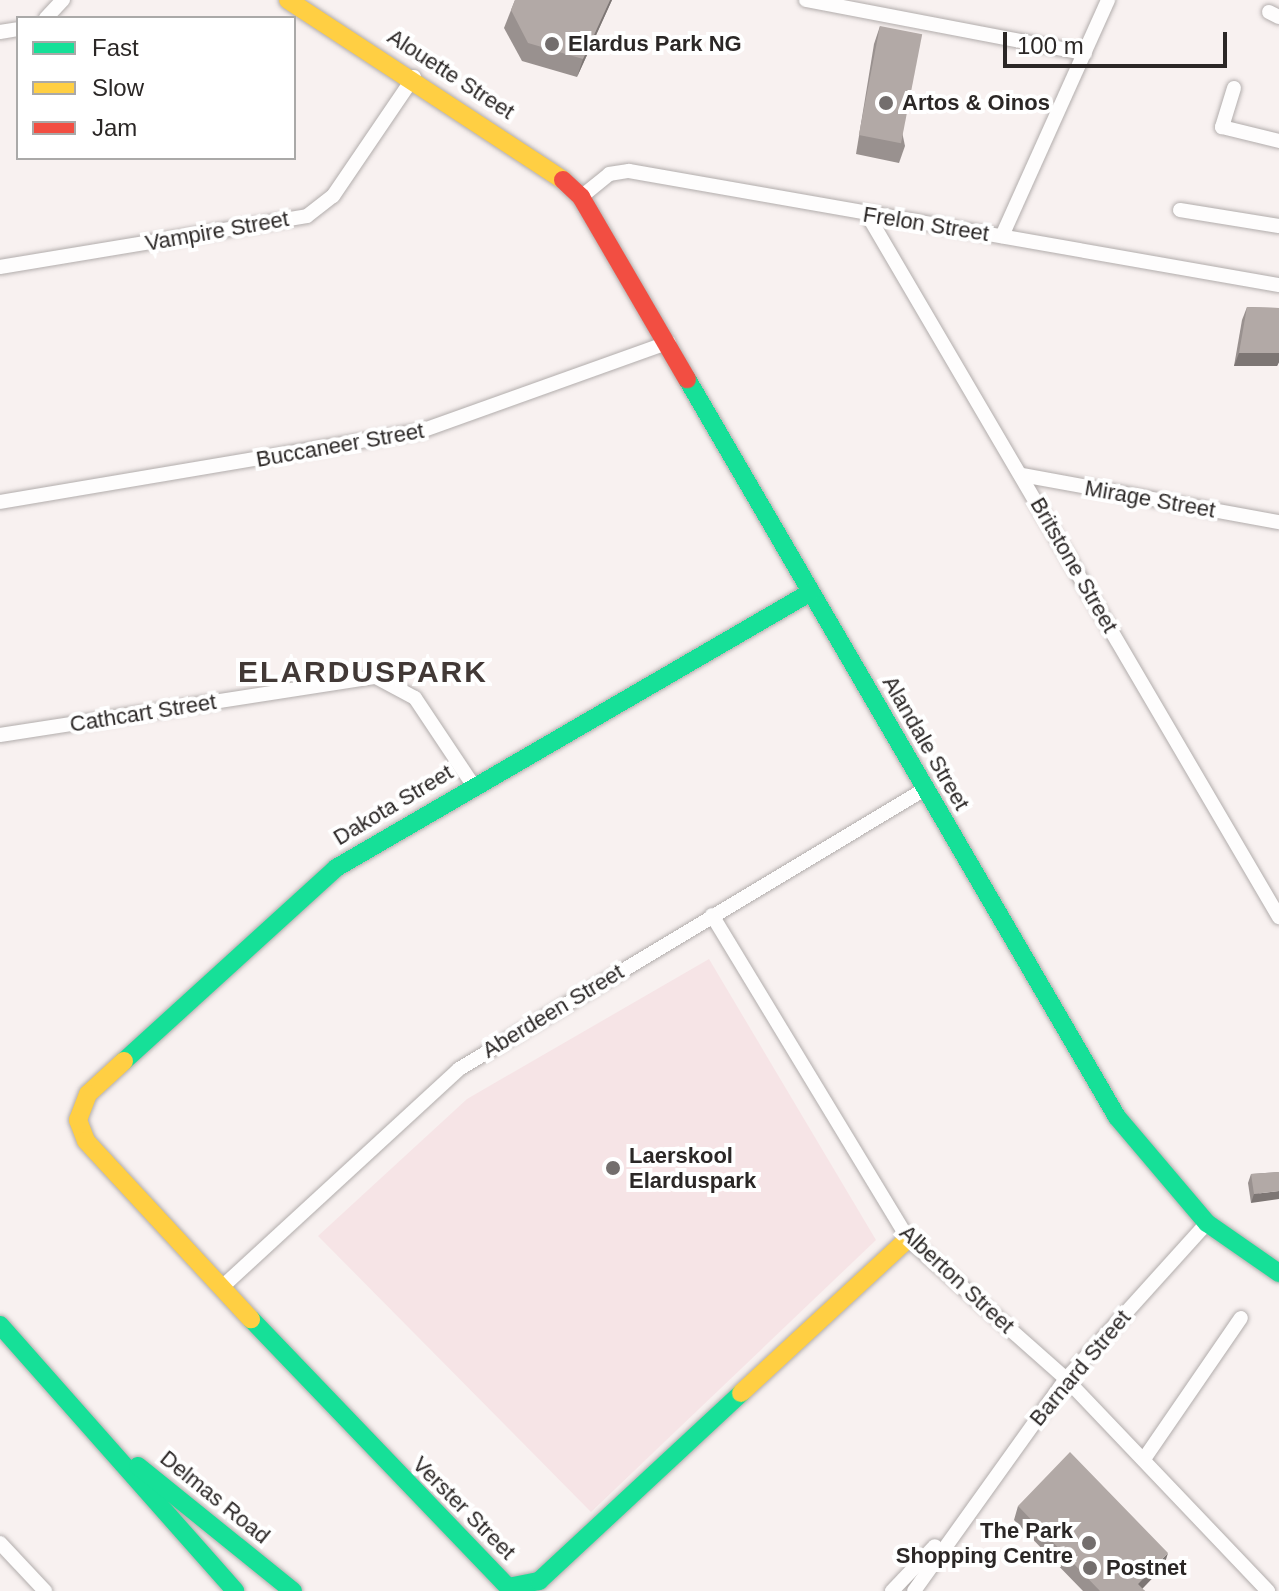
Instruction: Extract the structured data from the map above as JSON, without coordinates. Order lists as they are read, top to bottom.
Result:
{
  "streets": {
    "street": [
      "Alouette Street",
      "Frelon Street",
      "Vampire Street",
      "Buccaneer Street",
      "Mirage Street",
      "Britstone Street",
      "Cathcart Street",
      "Alandale Street",
      "Dakota Street",
      "Aberdeen Street",
      "Alberton Street",
      "Barnard Street",
      "Delmas Road",
      "Verster Street"
    ]
  },
  "crossings": [
    ["Alouette Street", "Frelon Street"],
    ["Alouette Street", "Vampire Street"],
    ["Alouette Street", "Alandale Street"],
    ["Frelon Street", "Britstone Street"],
    ["Frelon Street", "Alandale Street"],
    ["Buccaneer Street", "Alandale Street"],
    ["Mirage Street", "Britstone Street"],
    ["Cathcart Street", "Dakota Street"],
    ["Alandale Street", "Dakota Street"],
    ["Alandale Street", "Aberdeen Street"],
    ["Alandale Street", "Barnard Street"],
    ["Dakota Street", "Verster Street"],
    ["Aberdeen Street", "Alberton Street"],
    ["Aberdeen Street", "Verster Street"],
    ["Alberton Street", "Barnard Street"],
    ["Alberton Street", "Verster Street"]
  ],
  "districts": ["ELARDUSPARK"],
  "places": [
    "Elardus Park NG",
    "Artos & Oinos",
    "Laerskool Elarduspark",
    "The Park Shopping Centre",
    "Postnet"
  ],
  "legend": ["Fast", "Slow", "Jam"],
  "scale_bar": "100 m"
}
